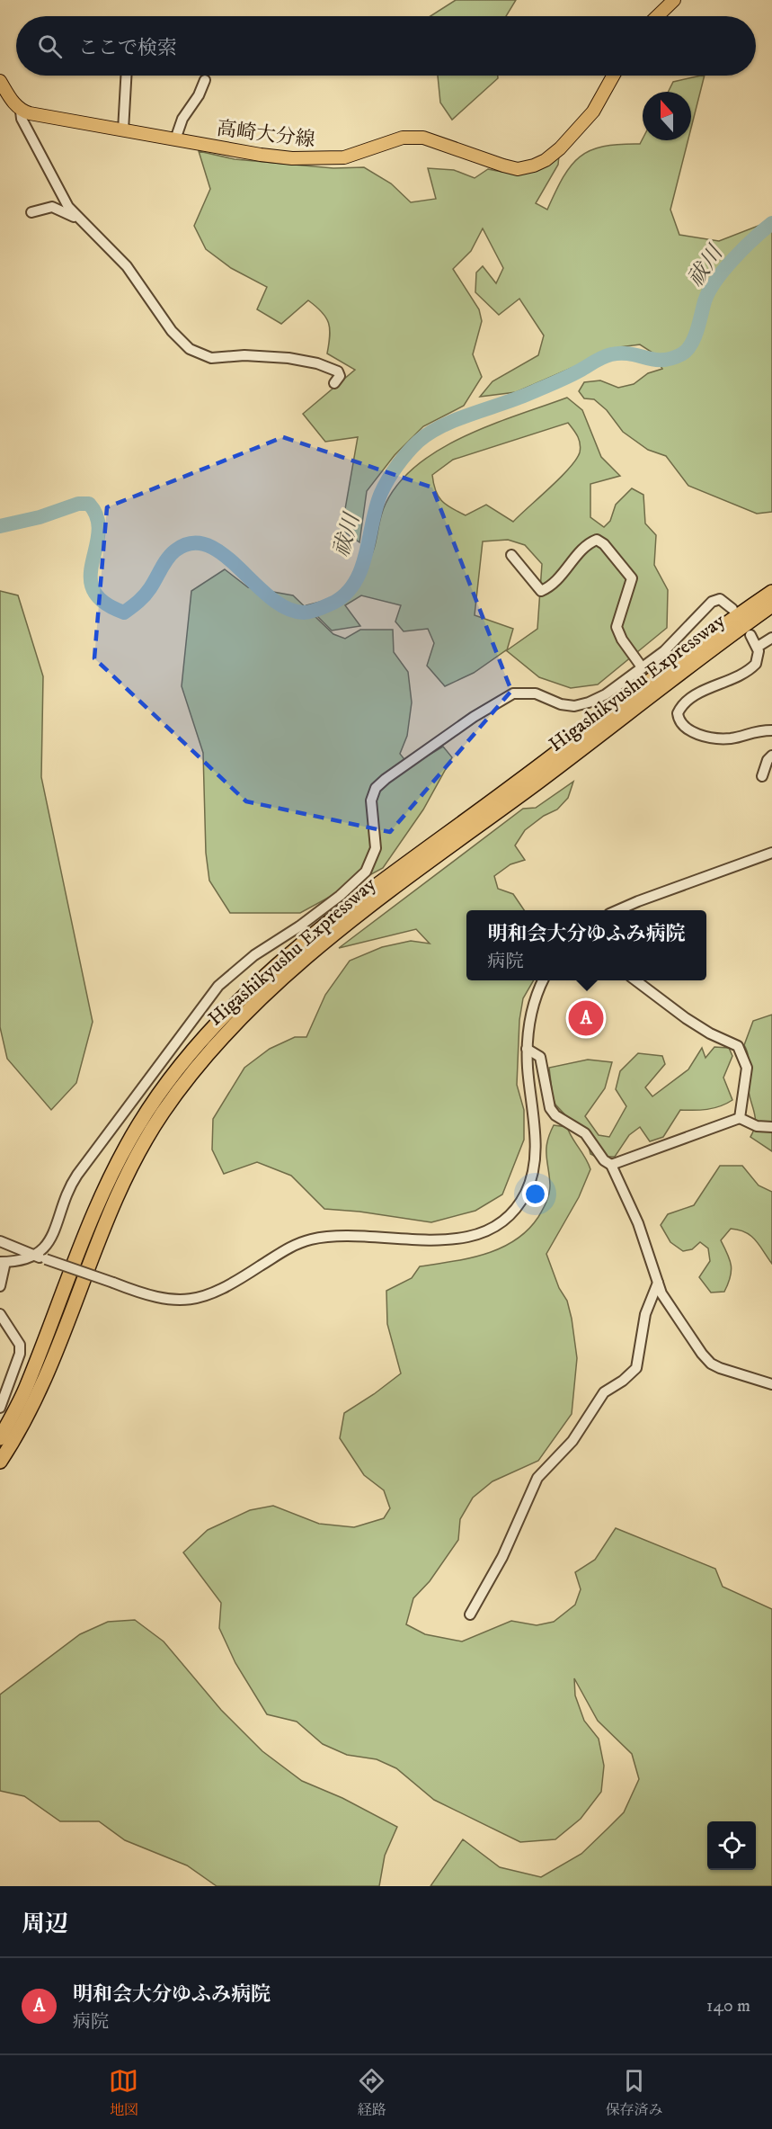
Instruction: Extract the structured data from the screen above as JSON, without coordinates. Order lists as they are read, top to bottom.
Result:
{
  "streets": {
    "highway": ["Higashikyushu Expressway"],
    "main road": ["高崎大分線"]
  },
  "water": ["祓川"],
  "north": "top",
  "page": {
    "search": "ここで検索",
    "popup": ["明和会大分ゆふみ病院", "病院"],
    "pins": "A",
    "heading": "周辺",
    "list": [
      {
        "mark": "A",
        "name": "明和会大分ゆふみ病院",
        "note": "病院",
        "value": "140 m"
      }
    ],
    "nav": ["地図", "経路", "保存済み"]
  }
}
